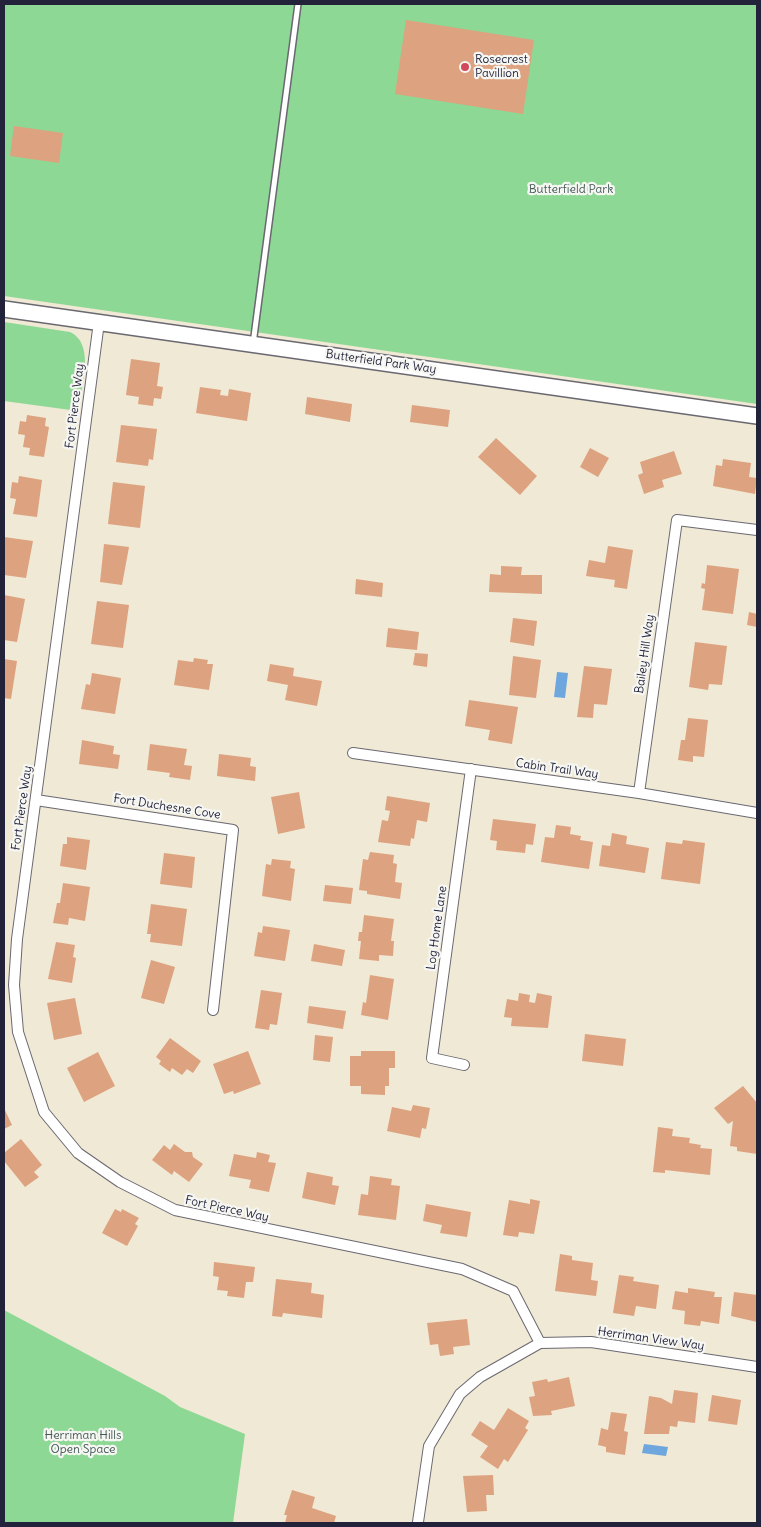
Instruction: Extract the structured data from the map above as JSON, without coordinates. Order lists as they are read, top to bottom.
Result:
{
  "streets": {
    "street": [
      "Butterfield Park Way",
      "Fort Pierce Way",
      "Bailey Hill Way",
      "Cabin Trail Way",
      "Fort Duchesne Cove",
      "Log Home Lane",
      "Herriman View Way"
    ]
  },
  "crossings": [
    ["Butterfield Park Way", "Fort Pierce Way"],
    ["Fort Pierce Way", "Fort Duchesne Cove"],
    ["Fort Pierce Way", "Herriman View Way"],
    ["Bailey Hill Way", "Cabin Trail Way"],
    ["Cabin Trail Way", "Log Home Lane"]
  ],
  "parks": ["Butterfield Park", "Herriman Hills Open Space"],
  "places": ["Rosecrest Pavillion"]
}
